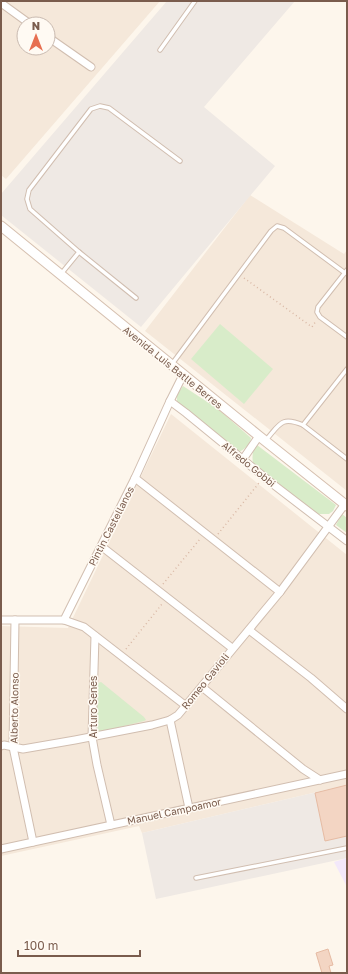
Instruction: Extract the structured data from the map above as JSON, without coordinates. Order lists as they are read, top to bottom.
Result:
{
  "streets": {
    "main road": ["Avenida Luis Batlle Berres"],
    "street": [
      "Alfredo Gobbi",
      "Pintin Castellanos",
      "Romeo Gavioli",
      "Arturo Senes",
      "Alberto Alonso",
      "Manuel Campoamor"
    ]
  },
  "crossings": [
    ["Avenida Luis Batlle Berres", "Pintin Castellanos"],
    ["Avenida Luis Batlle Berres", "Romeo Gavioli"],
    ["Alfredo Gobbi", "Pintin Castellanos"],
    ["Alfredo Gobbi", "Romeo Gavioli"],
    ["Romeo Gavioli", "Arturo Senes"],
    ["Romeo Gavioli", "Alberto Alonso"],
    ["Arturo Senes", "Manuel Campoamor"],
    ["Alberto Alonso", "Manuel Campoamor"]
  ],
  "scale_bar": "100 m",
  "north": "top"
}
